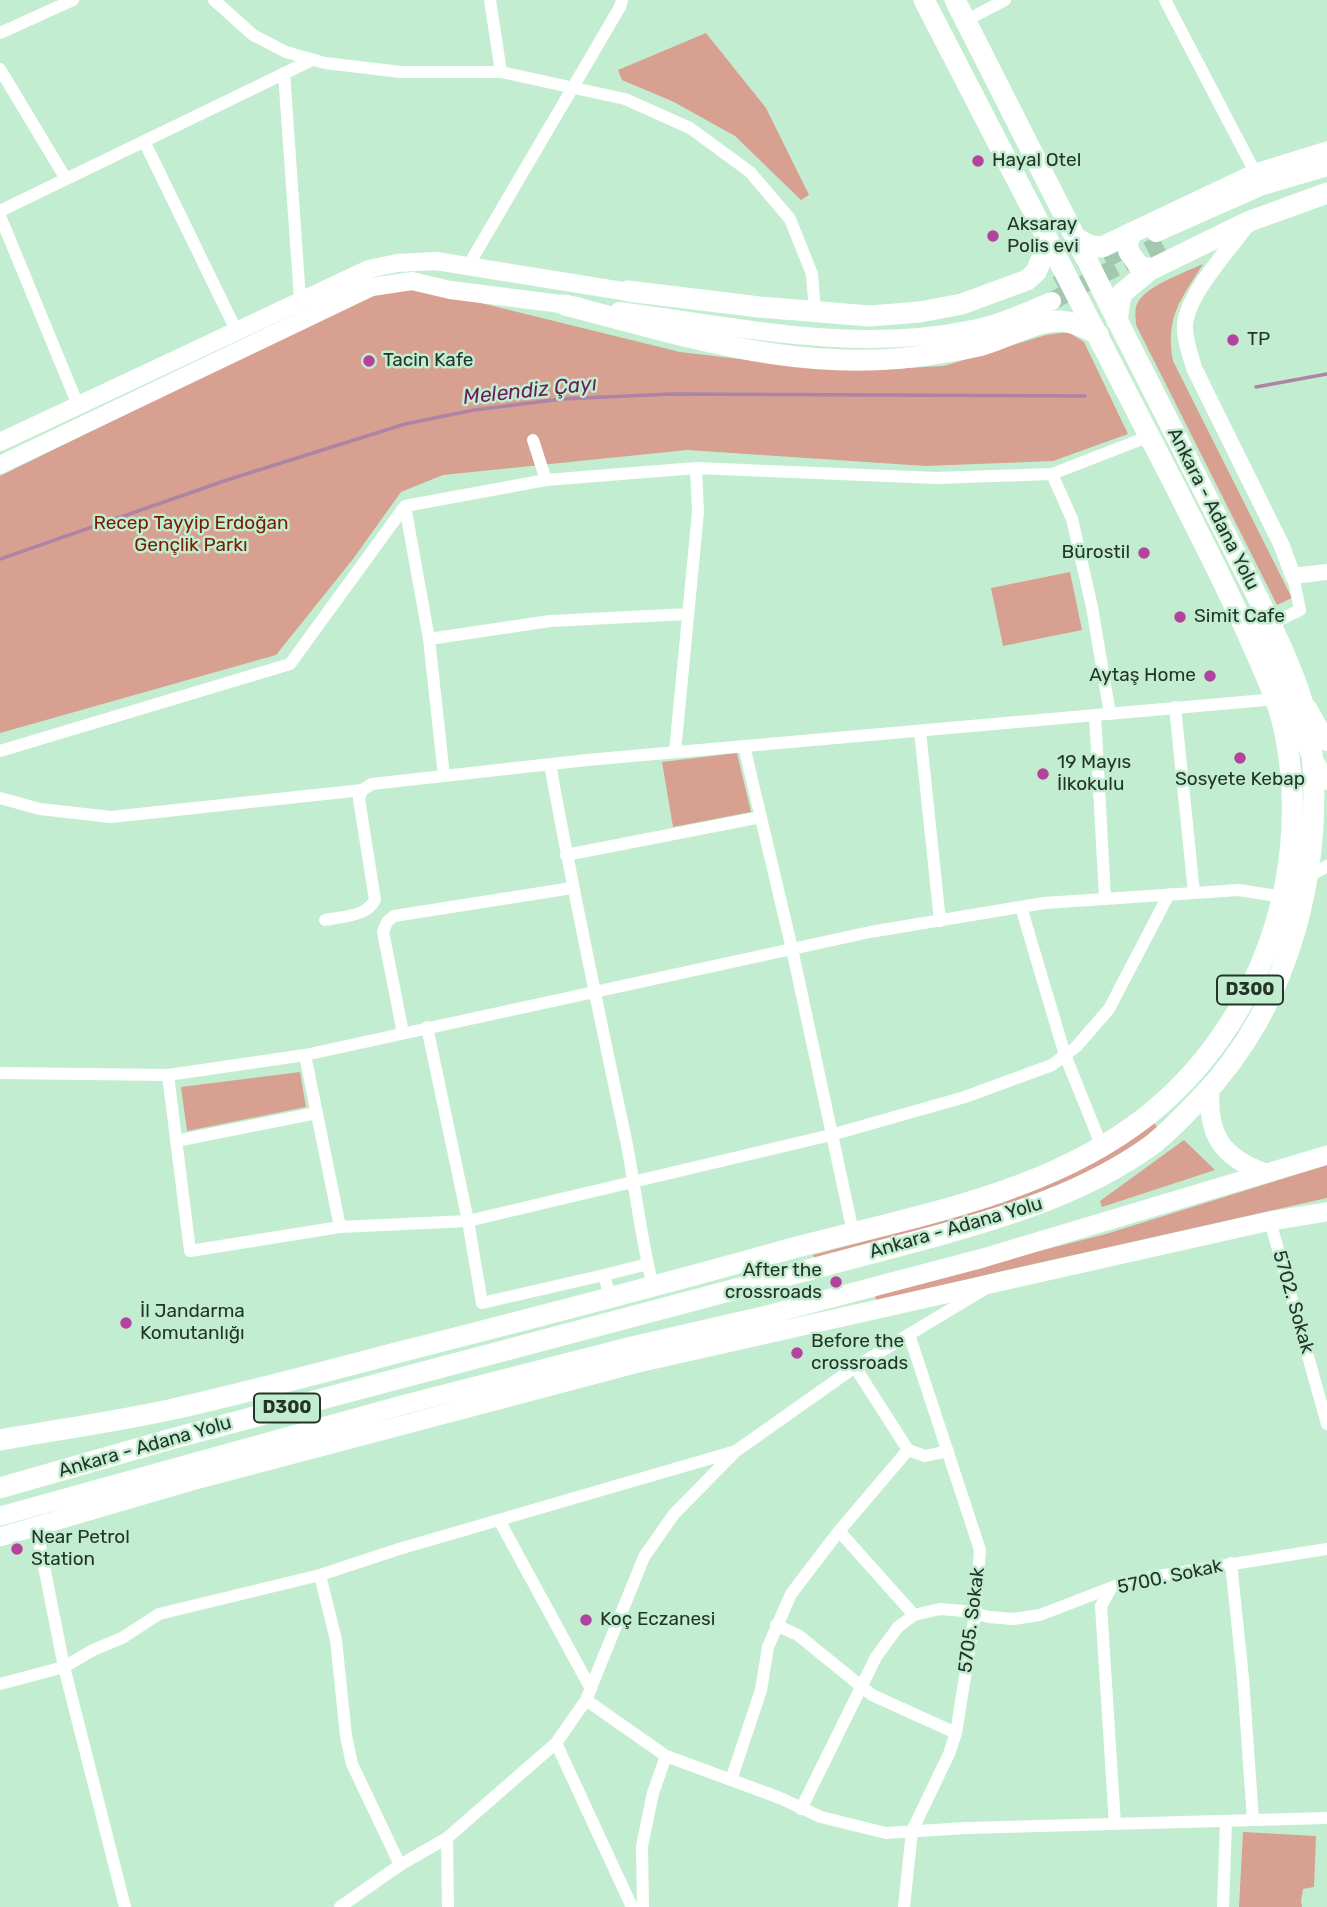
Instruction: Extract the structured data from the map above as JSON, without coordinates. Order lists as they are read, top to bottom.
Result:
{
  "streets": {
    "highway": ["Ankara - Adana Yolu", "D300"],
    "street": ["5702. Sokak", "5700. Sokak", "5705. Sokak"]
  },
  "crossings": [
    ["5700. Sokak", "5705. Sokak"]
  ],
  "water": ["Melendiz Çayı"],
  "parks": ["Recep Tayyip Erdoğan Gençlik Parkı"],
  "places": [
    "Hayal Otel",
    "Aksaray Polis evi",
    "TP",
    "Tacin Kafe",
    "Bürostil",
    "Simit Cafe",
    "Aytaş Home",
    "Sosyete Kebap",
    "19 Mayıs İlkokulu",
    "After the crossroads",
    "İl Jandarma Komutanlığı",
    "Before the crossroads",
    "Near Petrol Station",
    "Koç Eczanesi"
  ]
}
